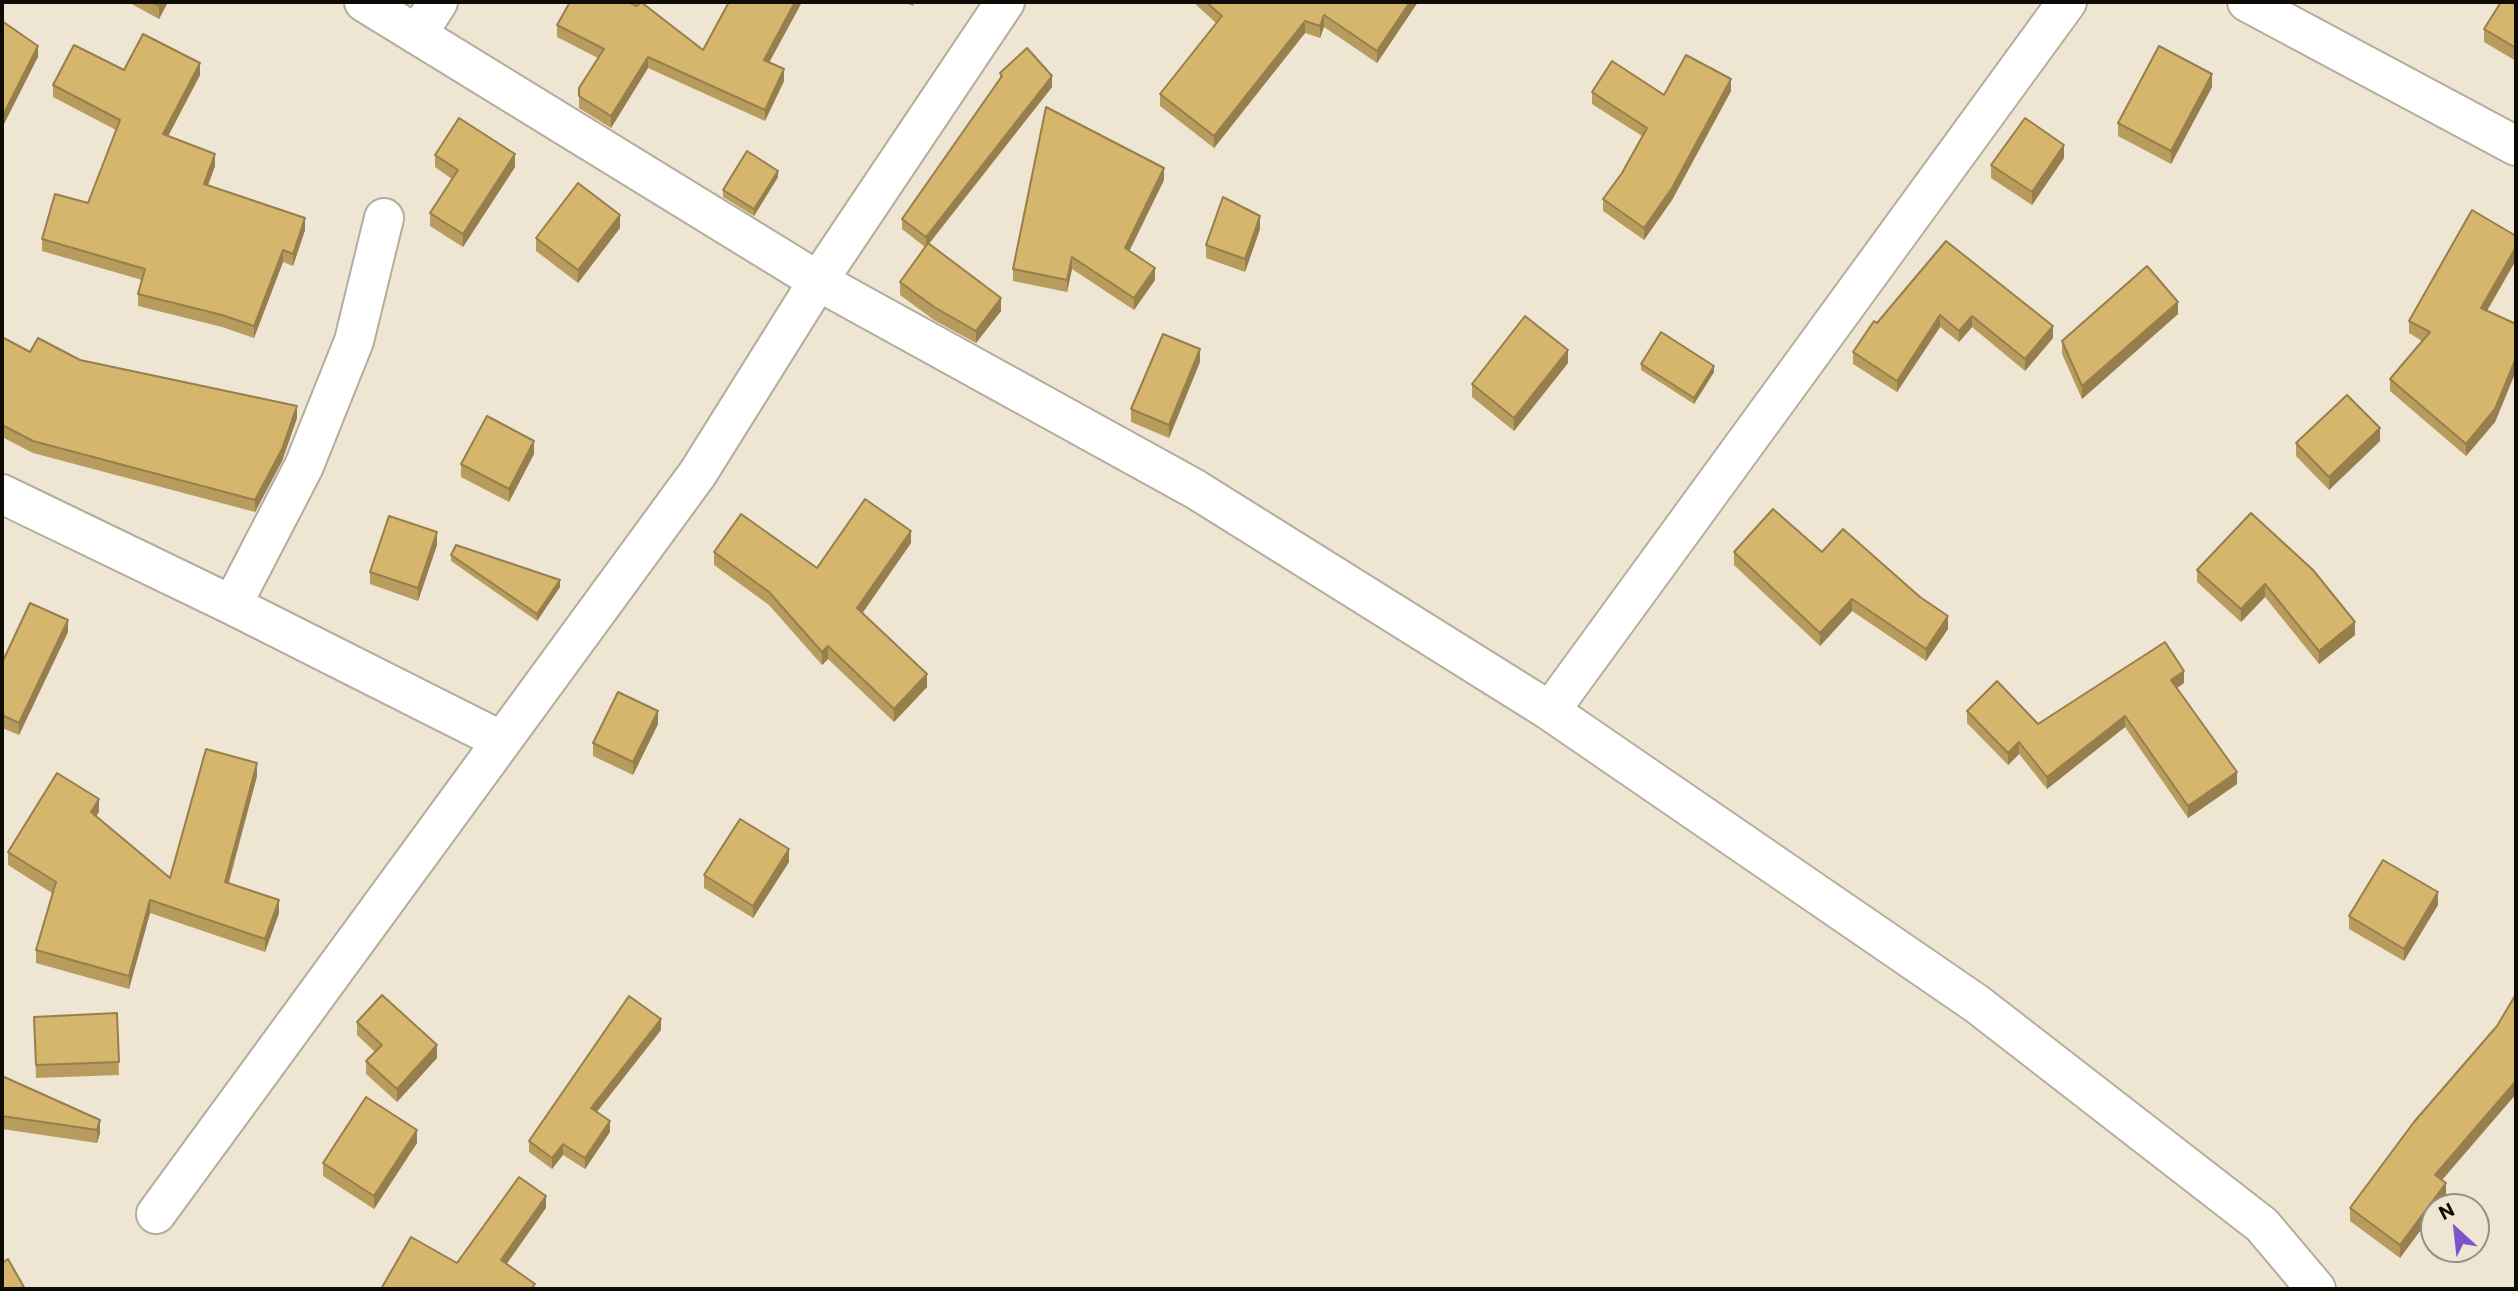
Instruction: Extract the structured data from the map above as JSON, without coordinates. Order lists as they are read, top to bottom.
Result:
{
  "north": "top left"
}
